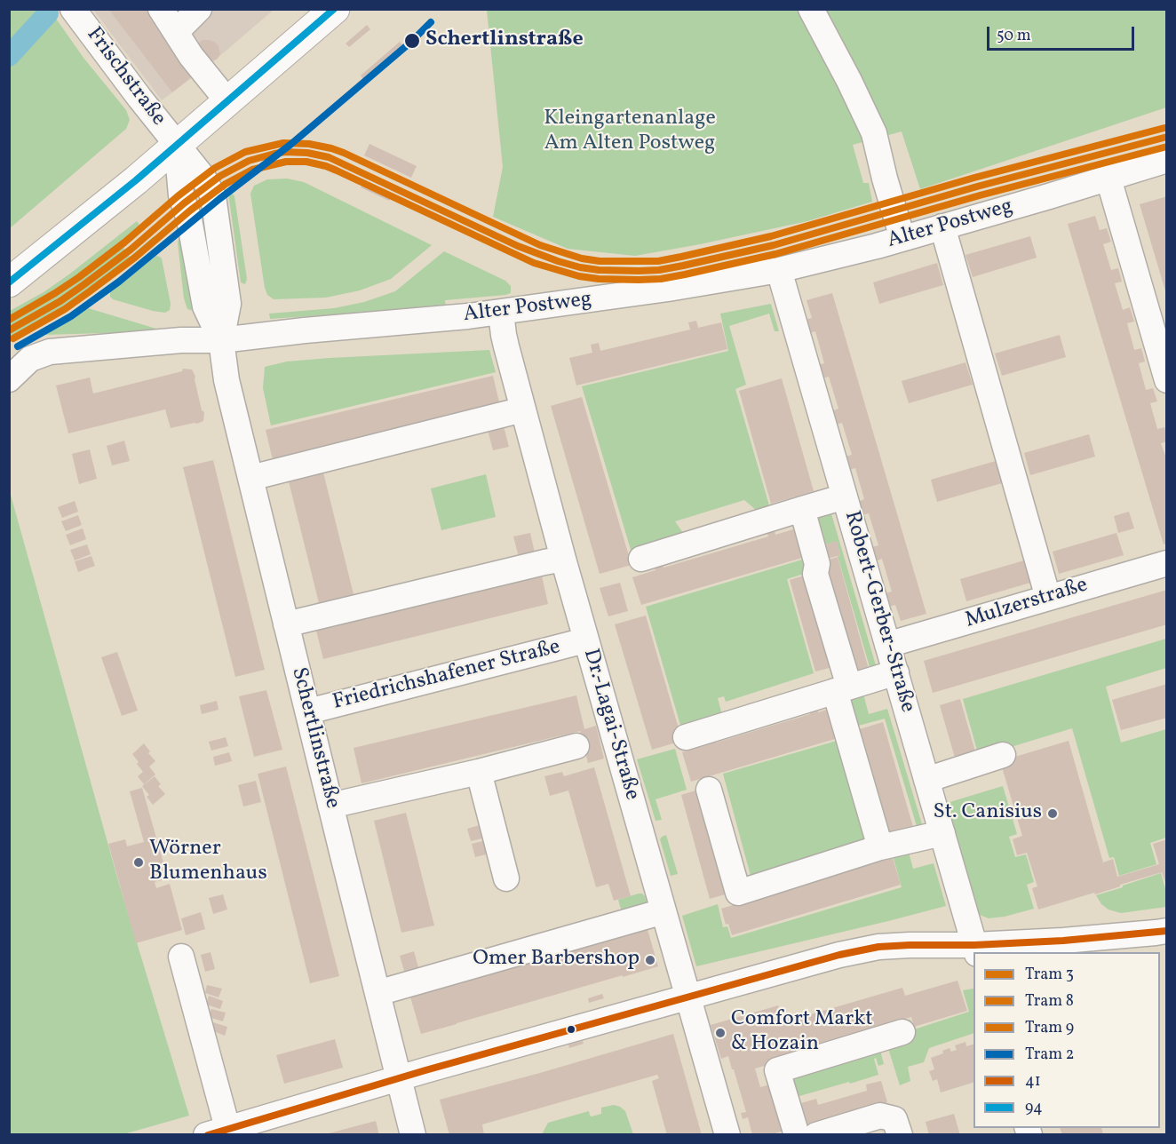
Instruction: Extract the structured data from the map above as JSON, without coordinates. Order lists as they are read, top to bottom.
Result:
{
  "streets": {
    "street": [
      "Frischstraße",
      "Alter Postweg",
      "Mulzerstraße",
      "Robert-Gerber-Straße",
      "Friedrichshafener Straße",
      "Dr.-Lagai-Straße",
      "Schertlinstraße"
    ]
  },
  "crossings": [
    ["Frischstraße", "Schertlinstraße"],
    ["Alter Postweg", "Robert-Gerber-Straße"],
    ["Alter Postweg", "Dr.-Lagai-Straße"],
    ["Alter Postweg", "Schertlinstraße"],
    ["Mulzerstraße", "Robert-Gerber-Straße"],
    ["Friedrichshafener Straße", "Dr.-Lagai-Straße"],
    ["Friedrichshafener Straße", "Schertlinstraße"]
  ],
  "parks": ["Kleingartenanlage Am Alten Postweg"],
  "places": [
    "Schertlinstraße",
    "St. Canisius",
    "Wörner Blumenhaus",
    "Omer Barbershop",
    "Comfort Markt & Hozain"
  ],
  "lines": [
    "transit line 94",
    "tram line 2",
    "tram line 9",
    "tram line 3",
    "tram line 8",
    "transit line 41"
  ],
  "legend": [
    "Tram 3",
    "Tram 8",
    "Tram 9",
    "Tram 2",
    "41",
    "94"
  ],
  "scale_bar": "50 m"
}
